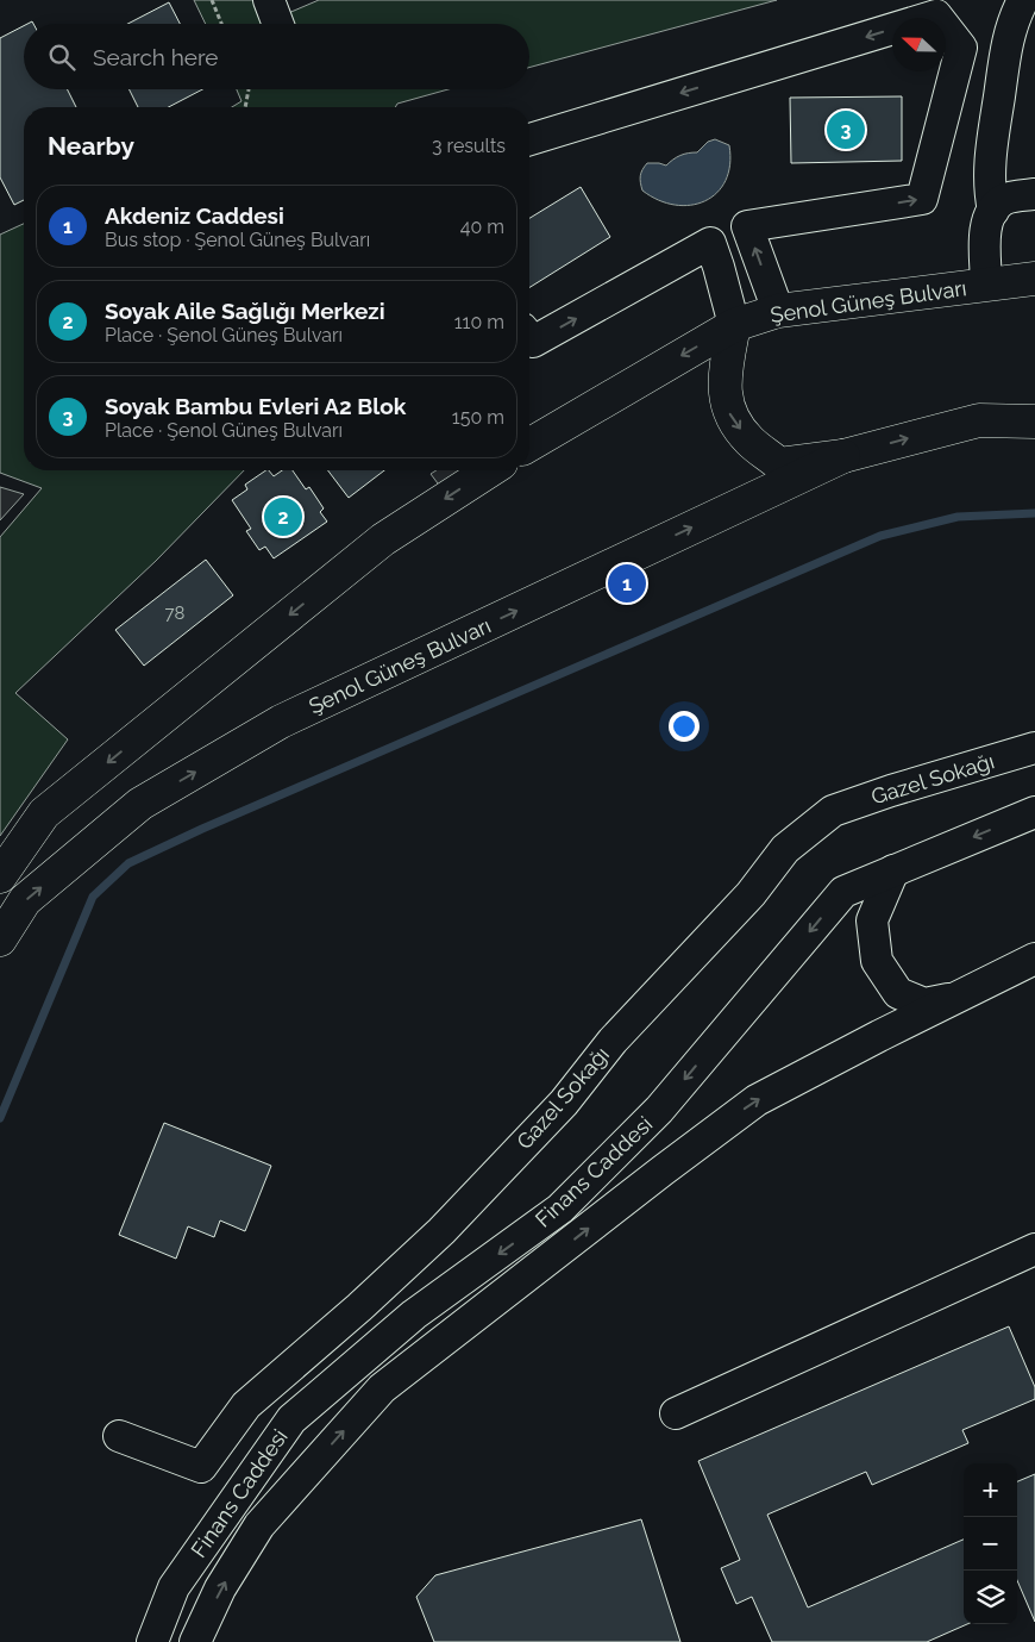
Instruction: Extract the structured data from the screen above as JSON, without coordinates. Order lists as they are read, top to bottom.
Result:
{
  "streets": {
    "main road": ["Şenol Güneş Bulvarı"],
    "street": ["Gazel Sokağı", "Finans Caddesi"]
  },
  "house_numbers": ["78"],
  "north": "left",
  "page": {
    "search": "Search here",
    "heading": ["Nearby", "3 results"],
    "pins": ["3", "2", "1"],
    "list": [
      {
        "mark": "1",
        "name": "Akdeniz Caddesi",
        "note": "Bus stop · Şenol Güneş Bulvarı",
        "value": "40 m"
      },
      {
        "mark": "2",
        "name": "Soyak Aile Sağlığı Merkezi",
        "note": "Place · Şenol Güneş Bulvarı",
        "value": "110 m"
      },
      {
        "mark": "3",
        "name": "Soyak Bambu Evleri A2 Blok",
        "note": "Place · Şenol Güneş Bulvarı",
        "value": "150 m"
      }
    ],
    "map_buttons": ["+", "−"]
  }
}
